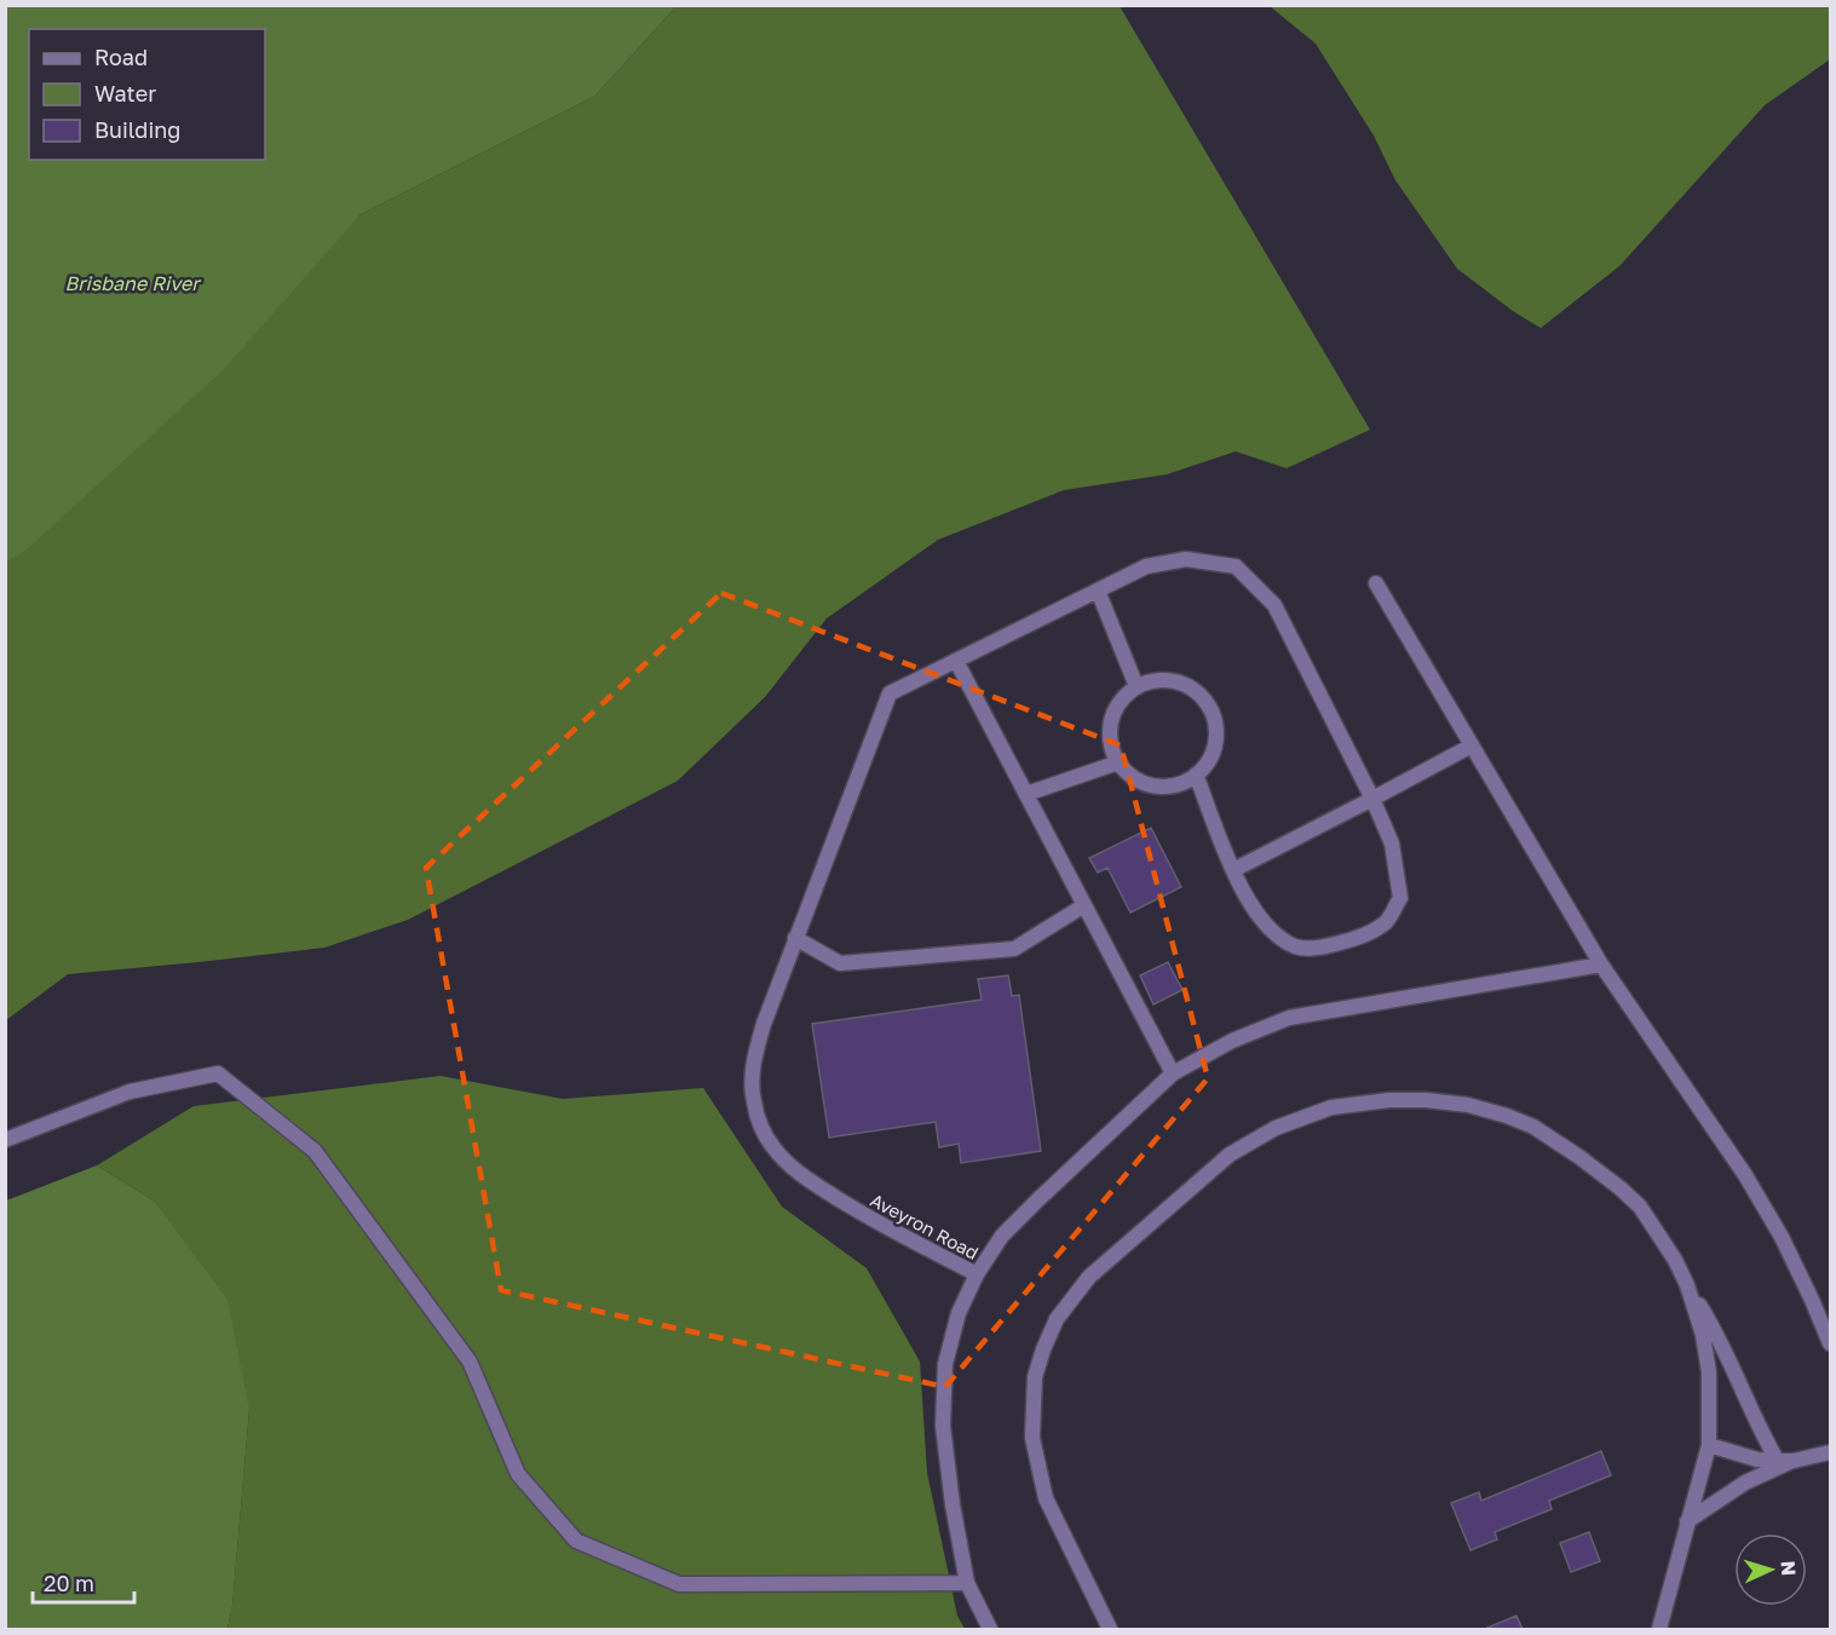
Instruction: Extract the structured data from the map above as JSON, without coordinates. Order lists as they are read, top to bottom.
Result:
{
  "streets": {
    "street": ["Aveyron Road"]
  },
  "water": ["Brisbane River"],
  "legend": ["Road", "Water", "Building"],
  "scale_bar": "20 m",
  "north": "right"
}
